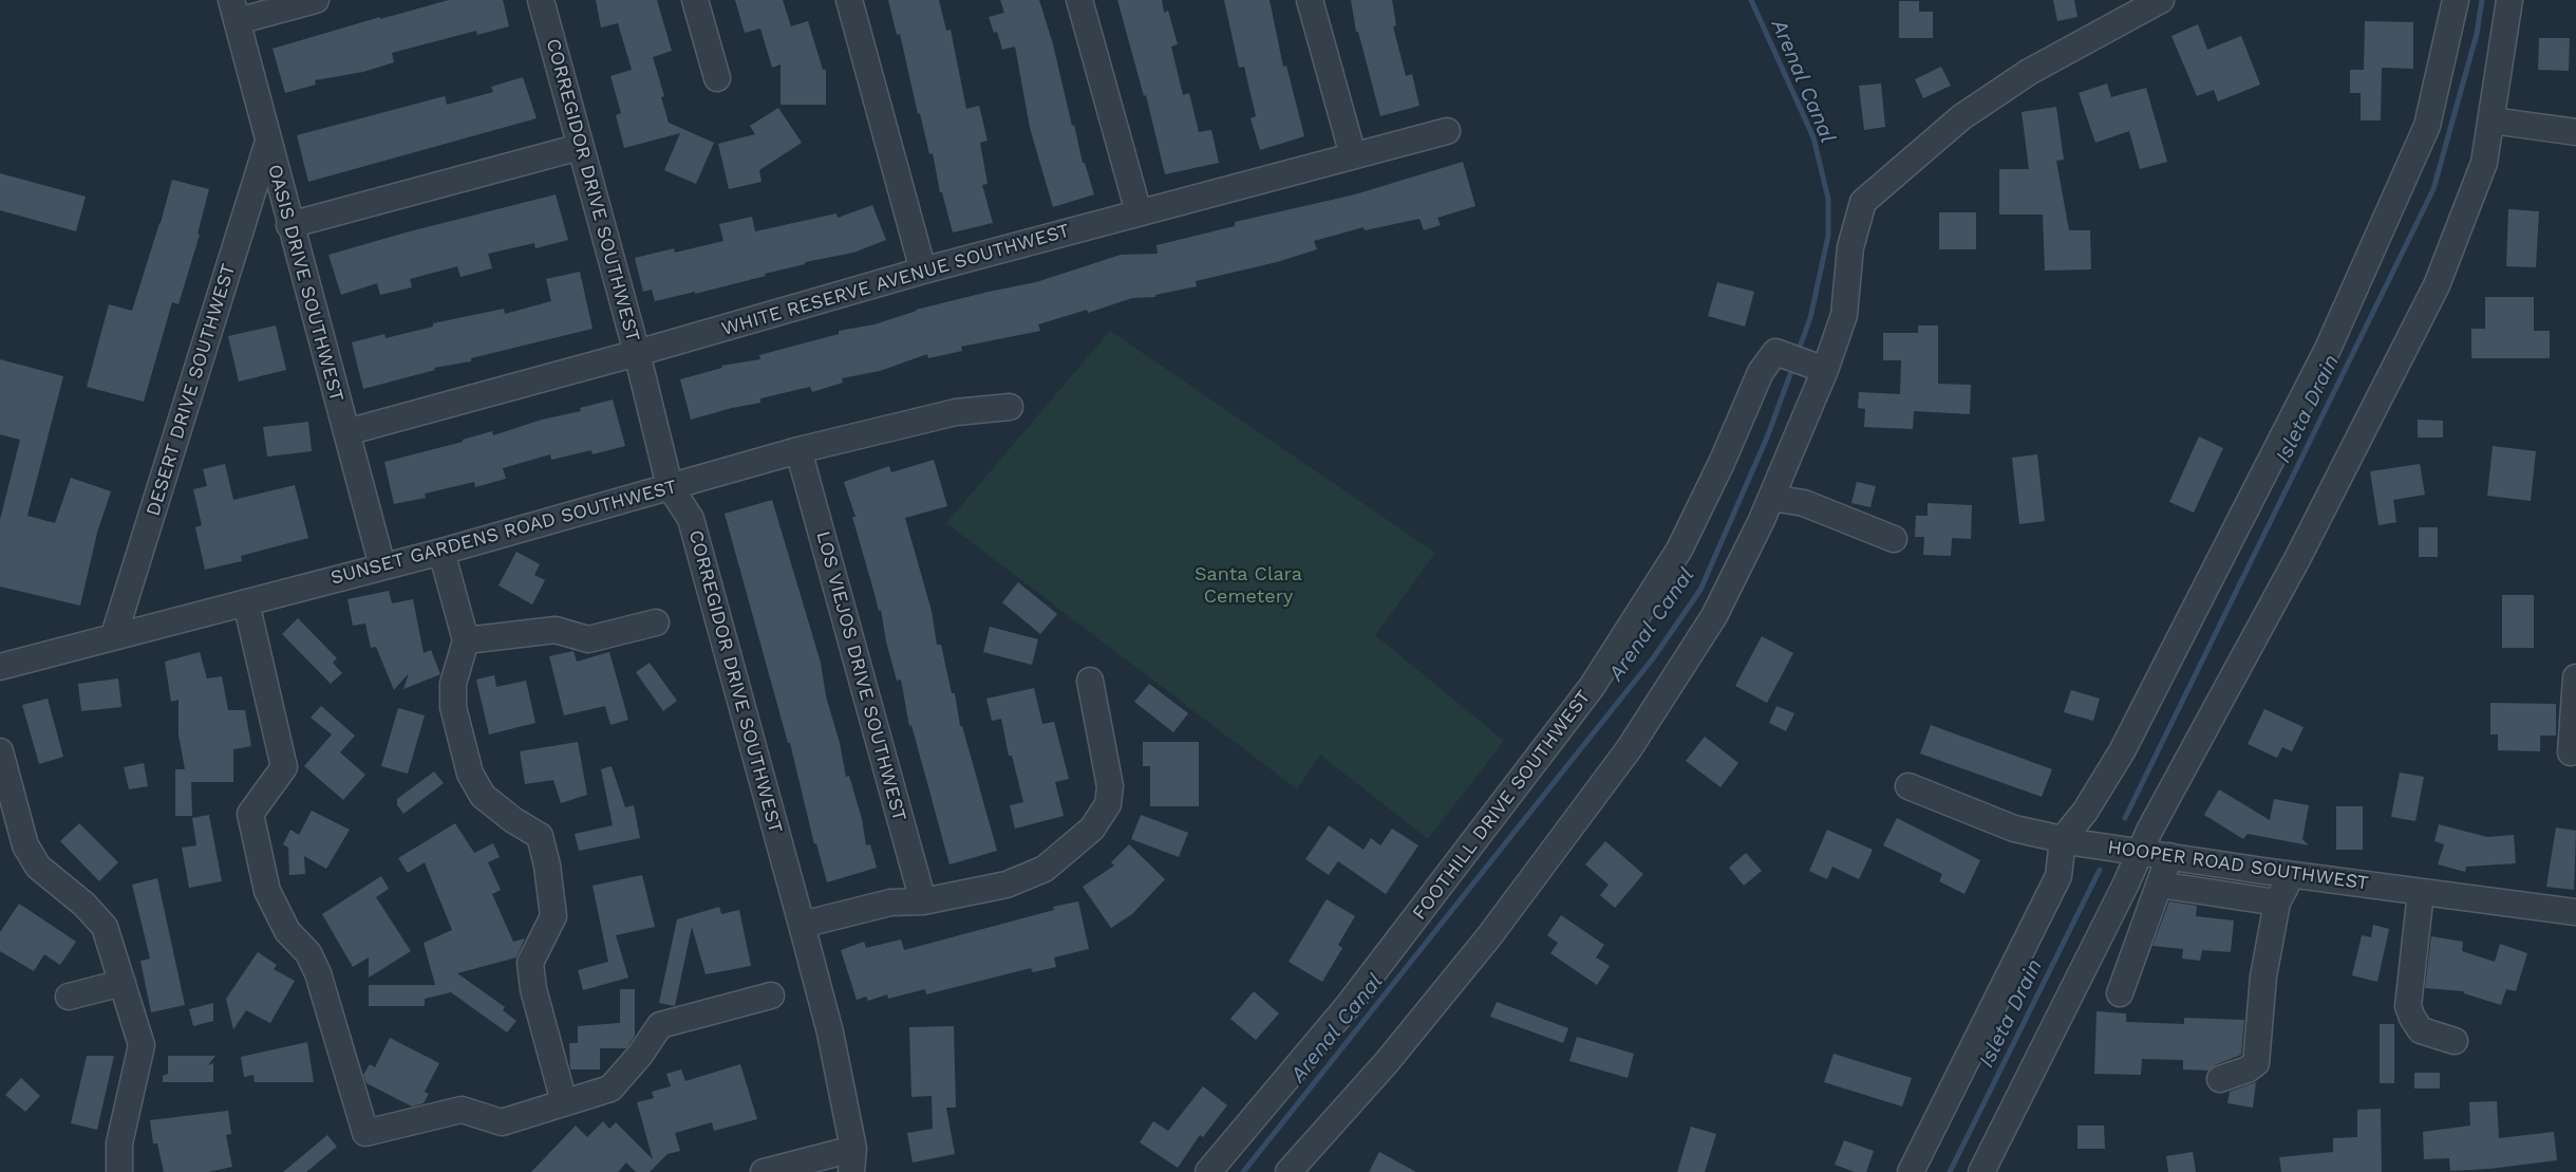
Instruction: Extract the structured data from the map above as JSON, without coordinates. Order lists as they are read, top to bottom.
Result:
{
  "streets": {
    "street": [
      "CORREGIDOR DRIVE SOUTHWEST",
      "WHITE RESERVE AVENUE SOUTHWEST",
      "OASIS DRIVE SOUTHWEST",
      "DESERT DRIVE SOUTHWEST",
      "SUNSET GARDENS ROAD SOUTHWEST",
      "LOS VIEJOS DRIVE SOUTHWEST",
      "FOOTHILL DRIVE SOUTHWEST",
      "HOOPER ROAD SOUTHWEST"
    ]
  },
  "crossings": [
    ["CORREGIDOR DRIVE SOUTHWEST", "WHITE RESERVE AVENUE SOUTHWEST"],
    ["CORREGIDOR DRIVE SOUTHWEST", "SUNSET GARDENS ROAD SOUTHWEST"],
    ["WHITE RESERVE AVENUE SOUTHWEST", "OASIS DRIVE SOUTHWEST"],
    ["OASIS DRIVE SOUTHWEST", "DESERT DRIVE SOUTHWEST"],
    ["OASIS DRIVE SOUTHWEST", "SUNSET GARDENS ROAD SOUTHWEST"],
    ["DESERT DRIVE SOUTHWEST", "SUNSET GARDENS ROAD SOUTHWEST"],
    ["SUNSET GARDENS ROAD SOUTHWEST", "LOS VIEJOS DRIVE SOUTHWEST"]
  ],
  "water": ["Arenal Canal", "Isleta Drain"],
  "parks": ["Santa Clara Cemetery"]
}
